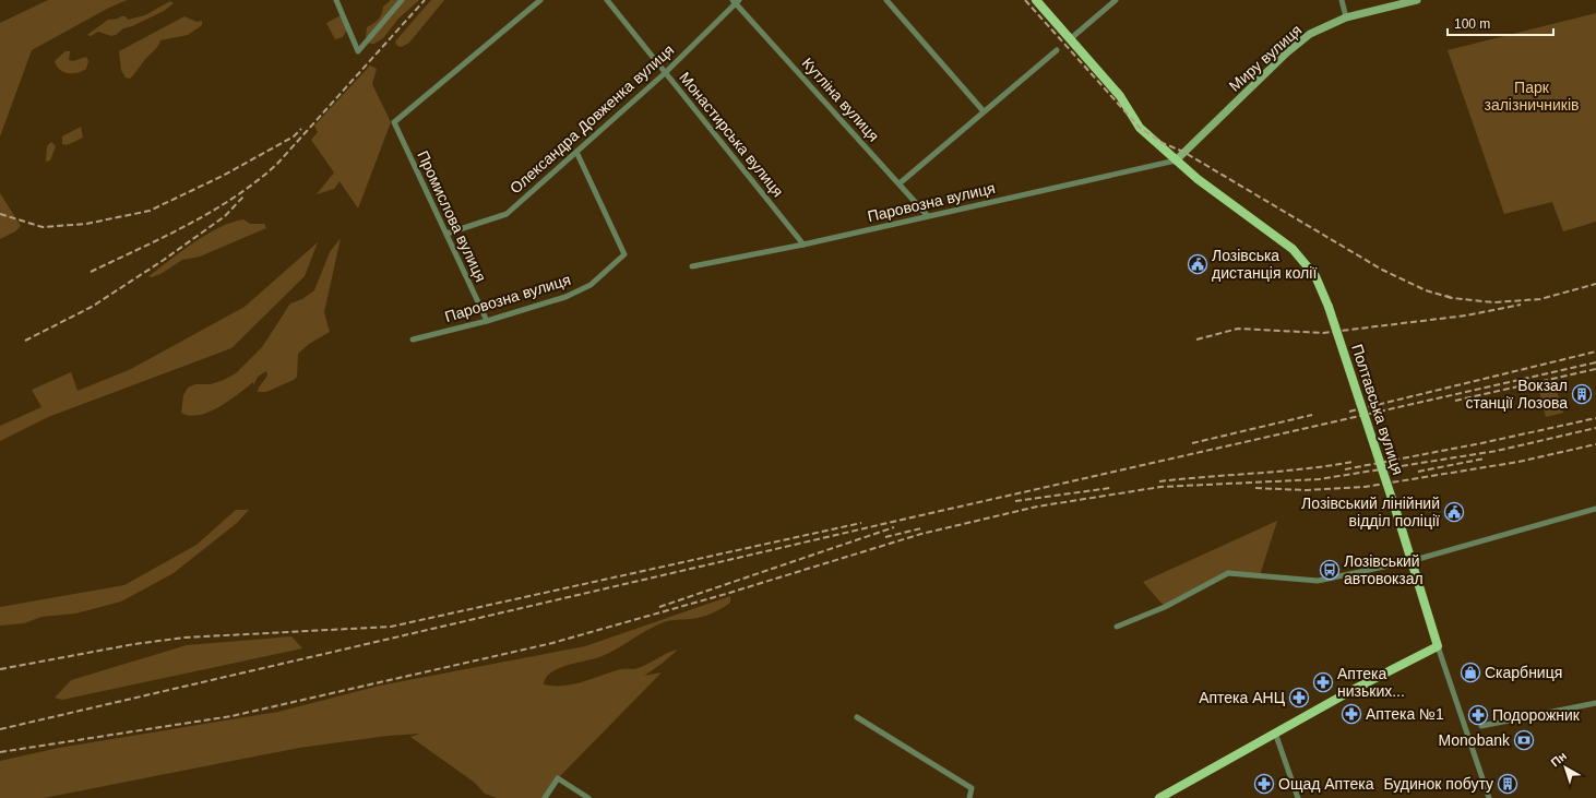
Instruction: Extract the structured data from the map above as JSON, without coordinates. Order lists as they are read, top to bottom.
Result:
{
  "streets": {
    "main road": ["Миру вулиця", "Полтавська вулиця"],
    "street": [
      "Кутліна вулиця",
      "Олександра Довженка вулиця",
      "Монастирська вулиця",
      "Паровозна вулиця",
      "Промислова вулиця"
    ]
  },
  "crossings": [
    ["Миру вулиця", "Паровозна вулиця"],
    ["Миру вулиця", "Полтавська вулиця"],
    ["Кутліна вулиця", "Олександра Довженка вулиця"],
    ["Кутліна вулиця", "Паровозна вулиця"],
    ["Олександра Довженка вулиця", "Монастирська вулиця"],
    ["Олександра Довженка вулиця", "Паровозна вулиця"],
    ["Олександра Довженка вулиця", "Промислова вулиця"],
    ["Монастирська вулиця", "Паровозна вулиця"],
    ["Паровозна вулиця", "Промислова вулиця"],
    ["Паровозна вулиця", "Полтавська вулиця"]
  ],
  "parks": ["Парк залізничників"],
  "places": {
    "public building": ["Лозівська дистанція колії", "Лозівський лінійний відділ поліції"],
    "building": ["Вокзал станції Лозова", "Будинок побуту"],
    "bus stop": ["Лозівський автовокзал"],
    "shop": ["Скарбниця"],
    "pharmacy": [
      "Аптека низьких...",
      "Аптека АНЦ",
      "Аптека №1",
      "Подорожник",
      "Ощад Аптека"
    ],
    "bank": ["Monobank"]
  },
  "scale_bar": "100 m",
  "north": "top left"
}
